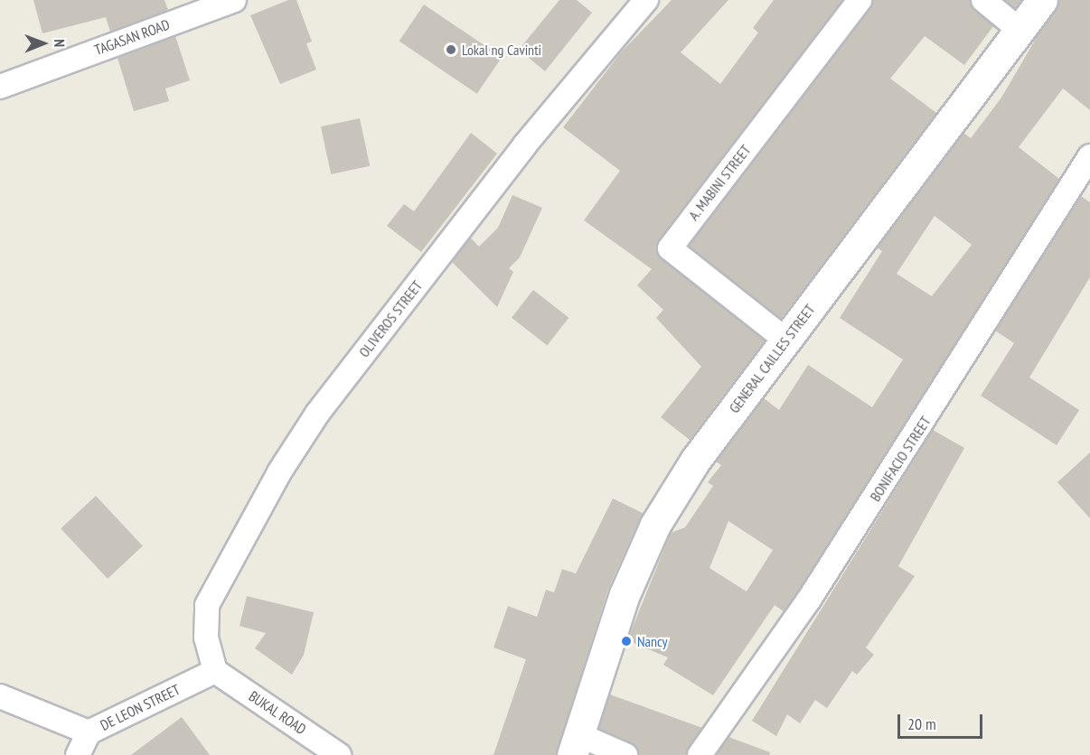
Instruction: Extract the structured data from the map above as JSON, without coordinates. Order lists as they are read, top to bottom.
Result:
{
  "streets": {
    "street": [
      "TAGASAN ROAD",
      "A. MABINI STREET",
      "OLIVEROS STREET",
      "GENERAL CAILLES STREET",
      "BONIFACIO STREET",
      "DE LEON STREET",
      "BUKAL ROAD"
    ]
  },
  "crossings": [
    ["A. MABINI STREET", "GENERAL CAILLES STREET"],
    ["OLIVEROS STREET", "DE LEON STREET"],
    ["OLIVEROS STREET", "BUKAL ROAD"],
    ["DE LEON STREET", "BUKAL ROAD"]
  ],
  "places": ["Lokal ng Cavinti", "Nancy"],
  "scale_bar": "20 m",
  "north": "right"
}
